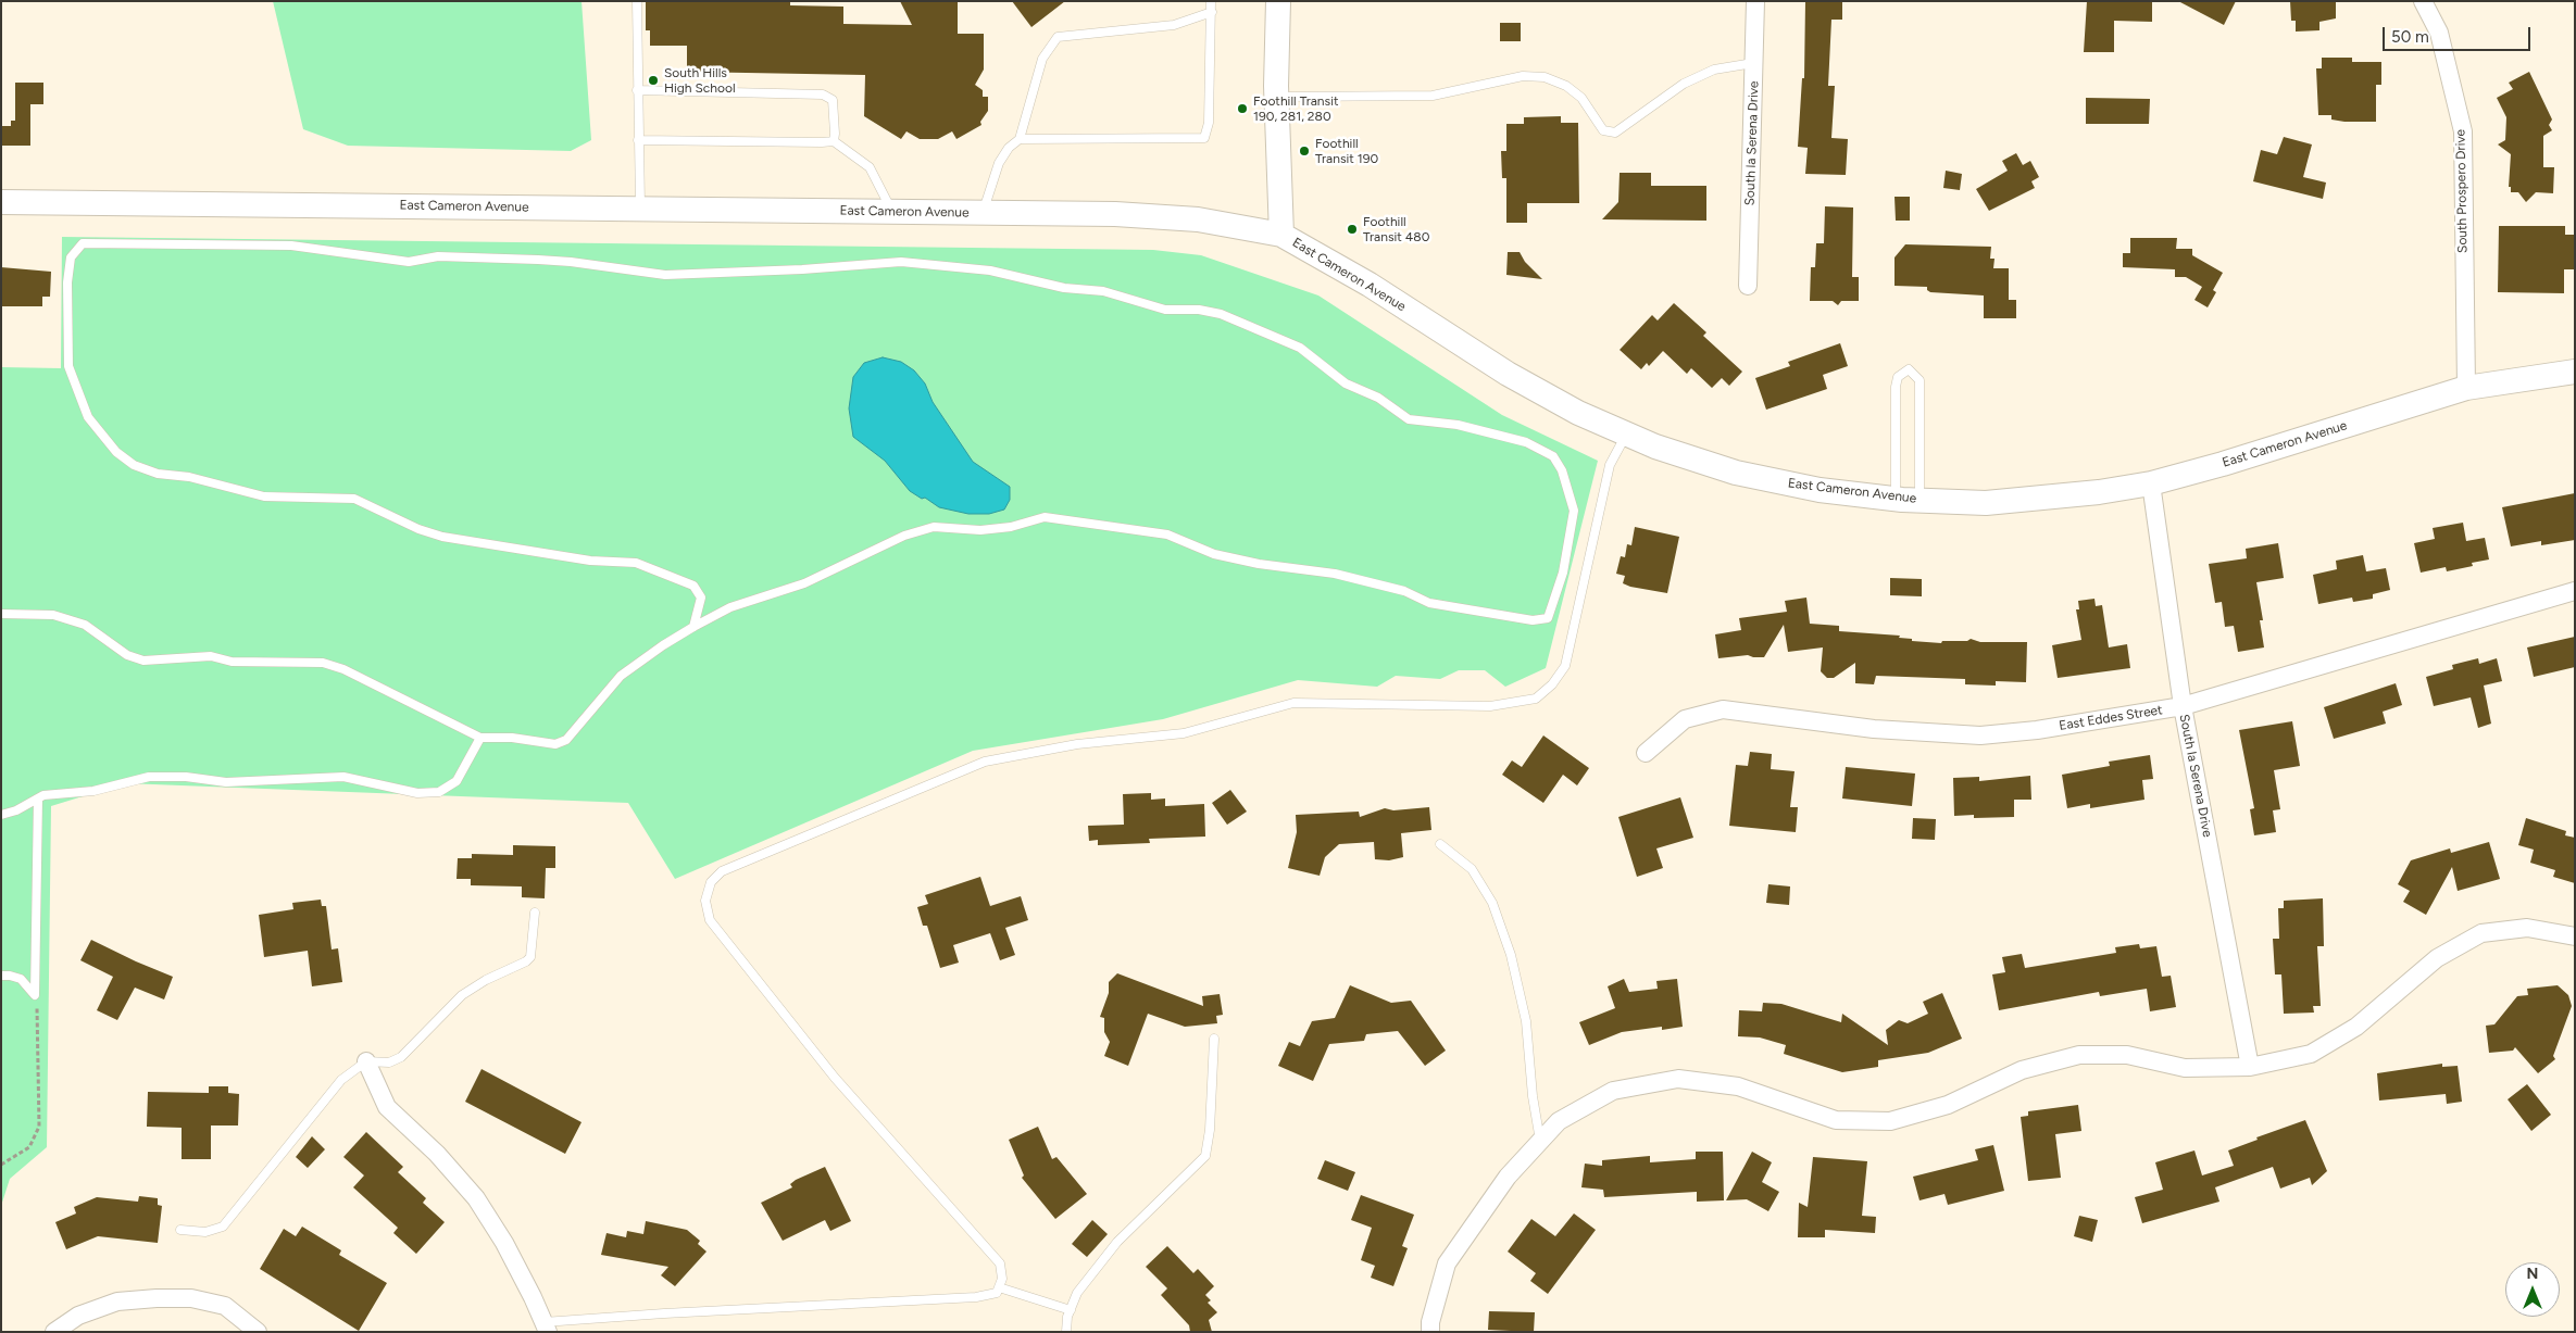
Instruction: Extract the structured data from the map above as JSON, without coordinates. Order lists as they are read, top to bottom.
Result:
{
  "streets": {
    "main road": ["East Cameron Avenue"],
    "street": ["South la Serena Drive", "South Prospero Drive", "East Eddes Street"]
  },
  "crossings": [
    ["South la Serena Drive", "East Cameron Avenue"],
    ["South la Serena Drive", "East Eddes Street"],
    ["South Prospero Drive", "East Cameron Avenue"]
  ],
  "places": [
    "South Hills High School",
    "Foothill Transit 190, 281, 280",
    "Foothill Transit 190",
    "Foothill Transit 480"
  ],
  "scale_bar": "50 m",
  "north": "top"
}
